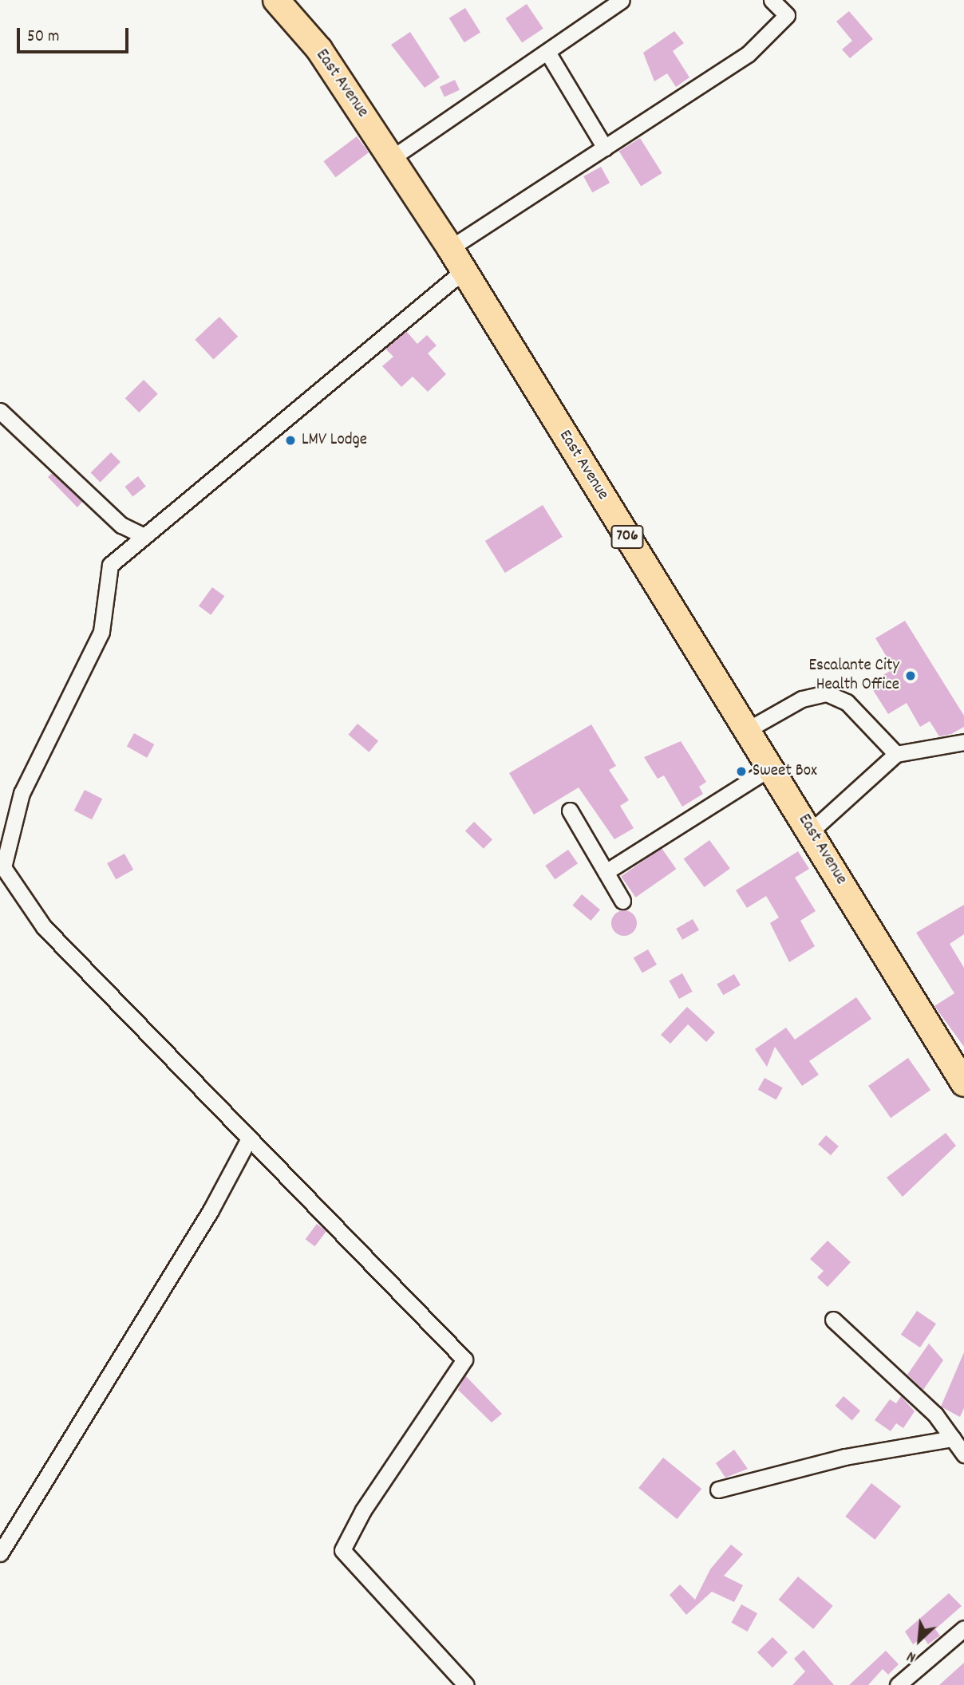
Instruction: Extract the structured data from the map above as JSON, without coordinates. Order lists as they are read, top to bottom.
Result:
{
  "streets": {
    "main road": ["East Avenue", "706"]
  },
  "places": ["LMV Lodge", "Escalante City Health Office", "Sweet Box"],
  "scale_bar": "50 m",
  "north": "bottom left"
}
